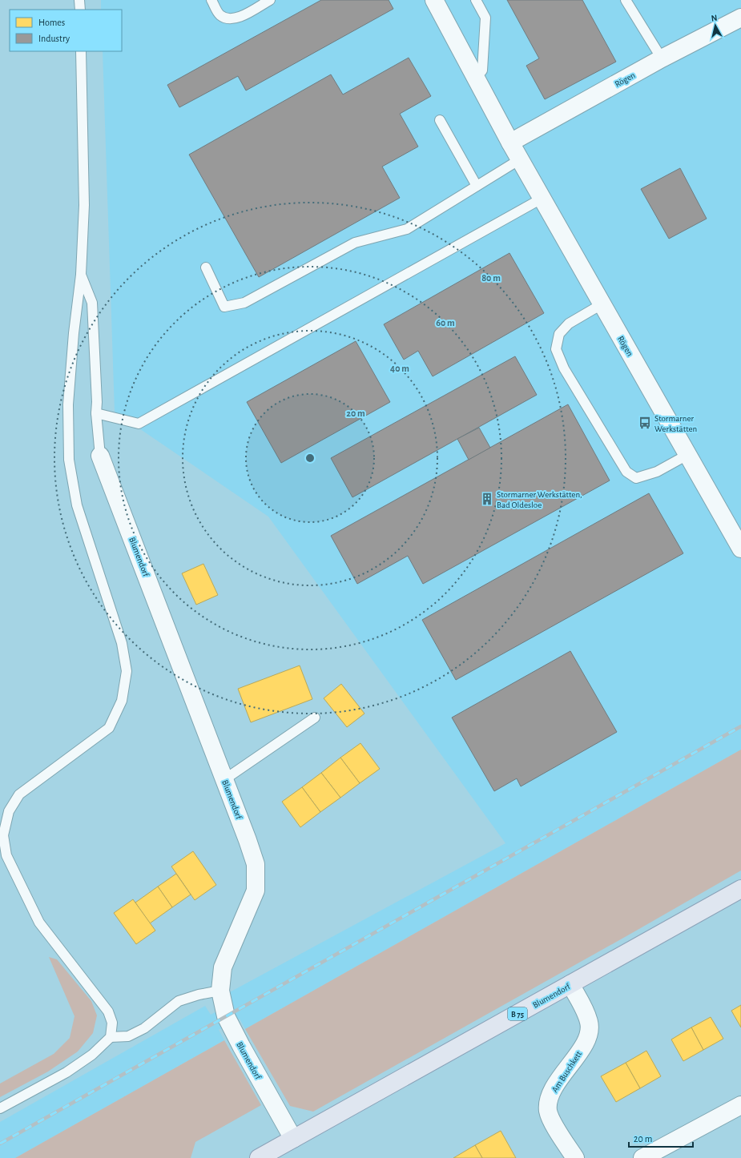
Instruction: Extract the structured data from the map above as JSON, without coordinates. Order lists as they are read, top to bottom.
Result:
{
  "streets": {
    "main road": ["Blumendorf", "B 75"],
    "street": ["Rögen", "Am Buschkett"]
  },
  "crossings": [
    ["Blumendorf", "Am Buschkett"]
  ],
  "places": {
    "bus stop": ["Stormarner Werkstätten"],
    "building": ["Stormarner Werkstätten, Bad Oldesloe"]
  },
  "legend": ["Homes", "Industry"],
  "scale_bar": "20 m",
  "north": "top",
  "rings": [
    "80 m",
    "60 m",
    "40 m",
    "20 m"
  ]
}
